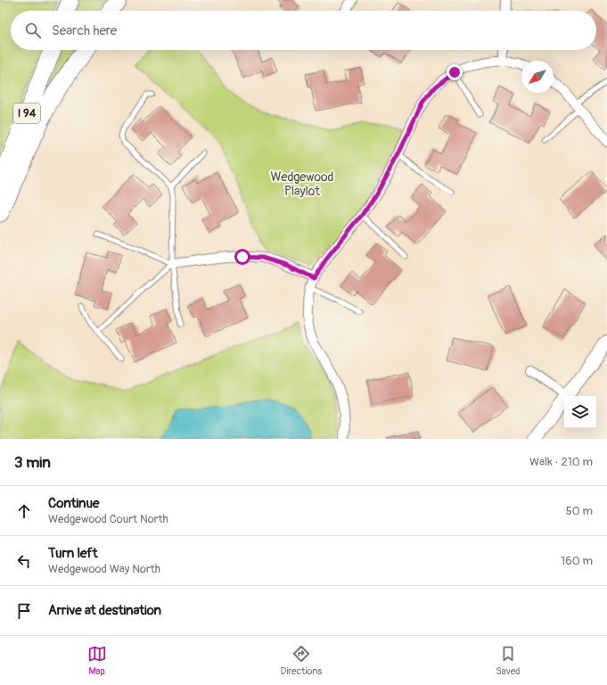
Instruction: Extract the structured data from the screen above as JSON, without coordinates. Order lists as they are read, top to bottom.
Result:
{
  "streets": {
    "highway": ["I 94"]
  },
  "parks": ["Wedgewood Playlot"],
  "north": "bottom left",
  "page": {
    "search": "Search here",
    "heading": ["3 min", "Walk · 210 m"],
    "list": [
      ["Continue", "Wedgewood Court North", "50 m"],
      ["Turn left", "Wedgewood Way North", "160 m"],
      "Arrive at destination"
    ],
    "nav": ["Map", "Directions", "Saved"]
  }
}
